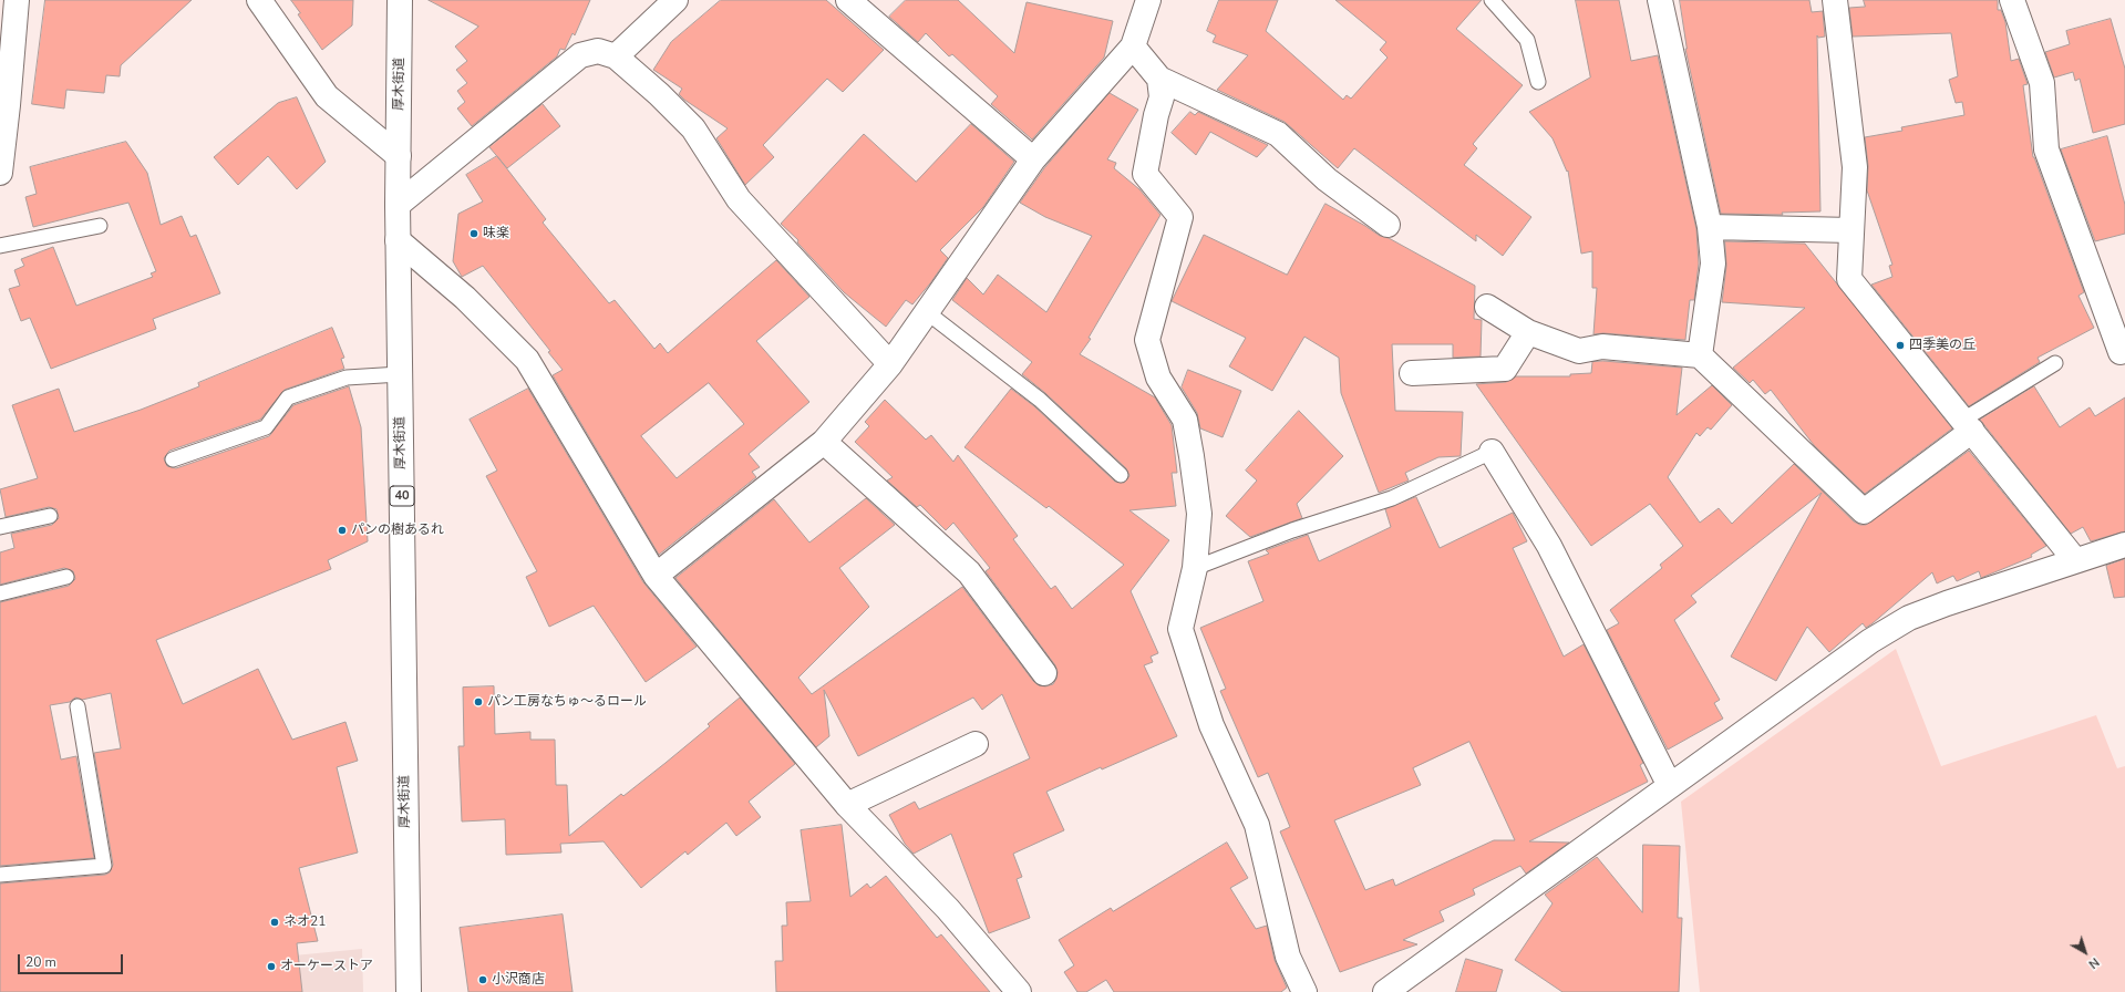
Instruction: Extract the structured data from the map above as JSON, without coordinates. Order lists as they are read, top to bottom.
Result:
{
  "streets": {
    "street": ["厚木街道", "40"]
  },
  "places": [
    "味楽",
    "四季美の丘",
    "パンの樹あるれ",
    "パン工房なちゅ～るロール",
    "ネオ21",
    "オーケーストア",
    "小沢商店"
  ],
  "scale_bar": "20 m",
  "north": "bottom right"
}
